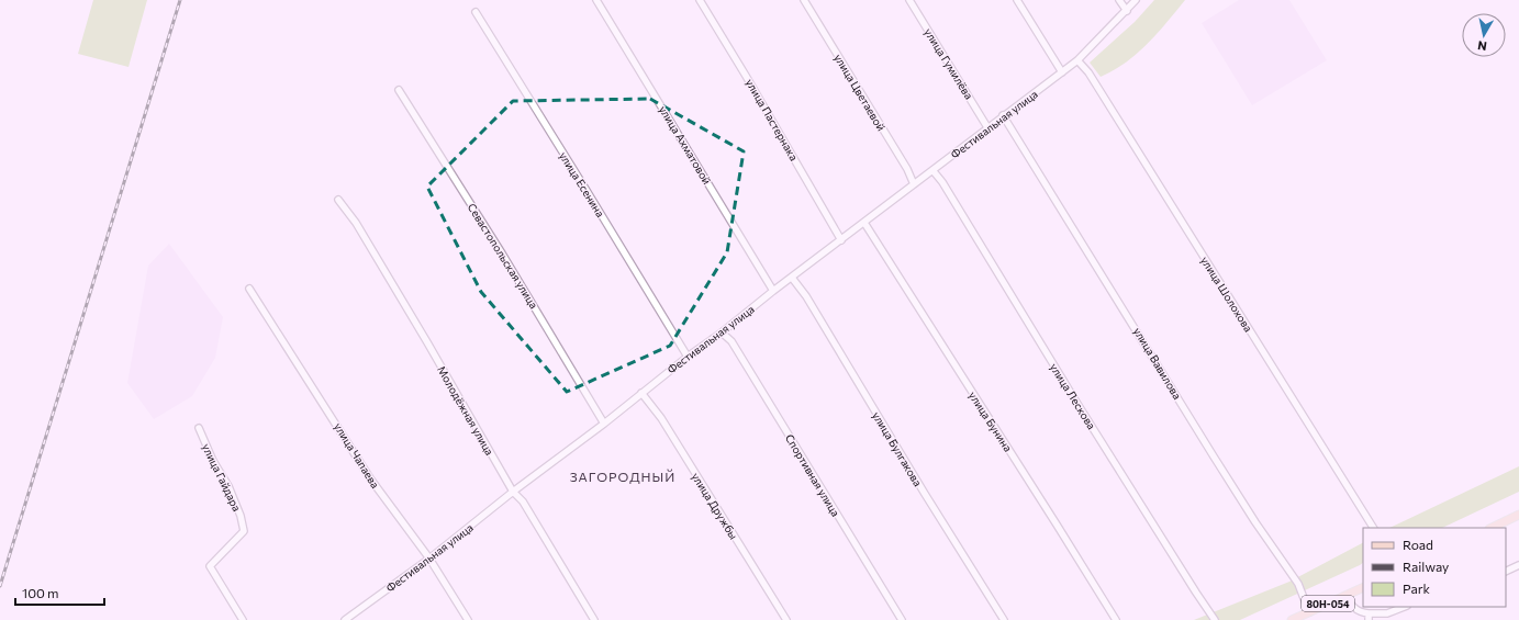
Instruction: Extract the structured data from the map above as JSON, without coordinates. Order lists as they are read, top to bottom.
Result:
{
  "streets": {
    "main road": ["80Н-054"],
    "street": [
      "улица Гумилёва",
      "улица Цветаевой",
      "улица Пастернака",
      "Фестивальная улица",
      "улица Ахматовой",
      "улица Есенина",
      "Севастопольская улица",
      "улица Шолохова",
      "улица Вавилова",
      "улица Лескова",
      "Молодёжная улица",
      "улица Бунина",
      "улица Булгакова",
      "улица Чапаева",
      "Спортивная улица",
      "улица Гайдара",
      "улица Дружбы"
    ]
  },
  "crossings": [
    ["улица Гумилёва", "Фестивальная улица"],
    ["улица Цветаевой", "Фестивальная улица"],
    ["улица Пастернака", "Фестивальная улица"],
    ["Фестивальная улица", "улица Ахматовой"],
    ["Фестивальная улица", "улица Есенина"],
    ["Фестивальная улица", "Севастопольская улица"],
    ["Фестивальная улица", "улица Шолохова"],
    ["Фестивальная улица", "улица Вавилова"],
    ["Фестивальная улица", "улица Лескова"],
    ["Фестивальная улица", "Молодёжная улица"],
    ["Фестивальная улица", "улица Бунина"],
    ["Фестивальная улица", "улица Булгакова"],
    ["Фестивальная улица", "улица Чапаева"],
    ["Фестивальная улица", "Спортивная улица"],
    ["Фестивальная улица", "улица Дружбы"],
    ["улица Вавилова", "80Н-054"]
  ],
  "districts": ["ЗАГОРОДНЫЙ"],
  "legend": ["Road", "Railway", "Park"],
  "scale_bar": "100 m",
  "north": "bottom"
}
